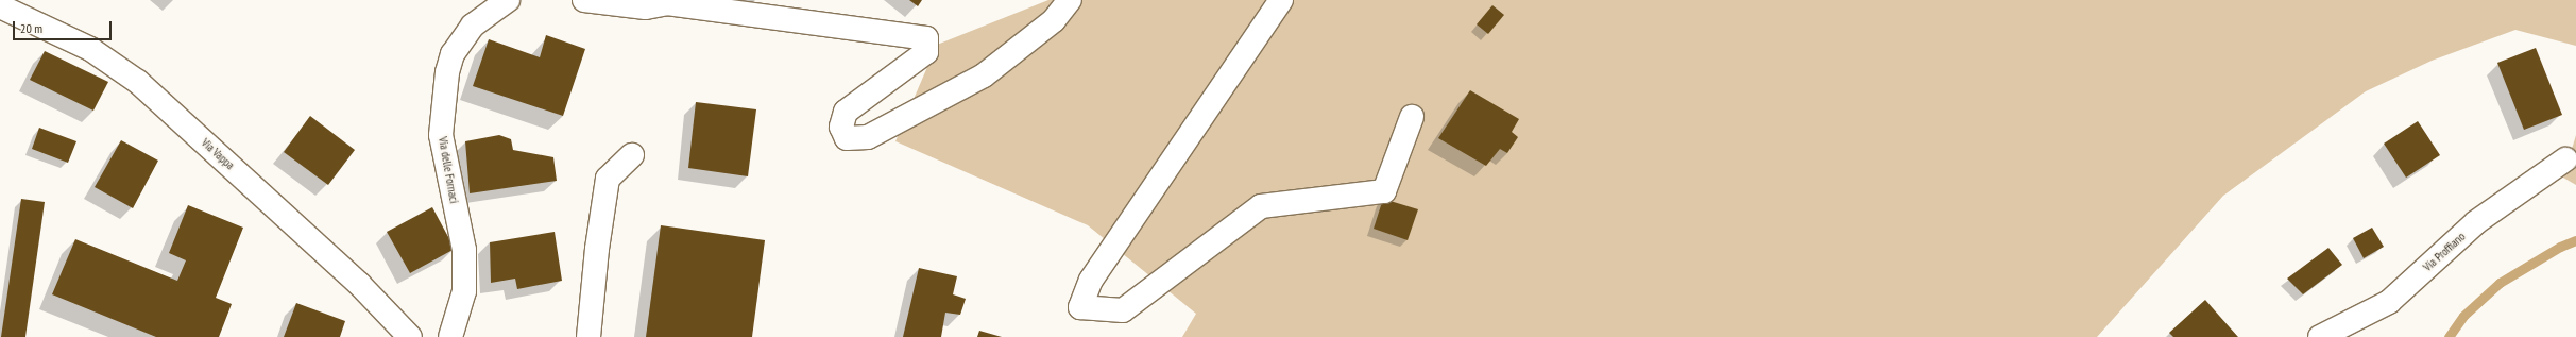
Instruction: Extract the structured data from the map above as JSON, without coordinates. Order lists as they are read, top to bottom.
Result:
{
  "streets": {
    "street": ["Via Vappa", "Via delle Fornaci", "Via Proffiano"]
  },
  "scale_bar": "20 m"
}
